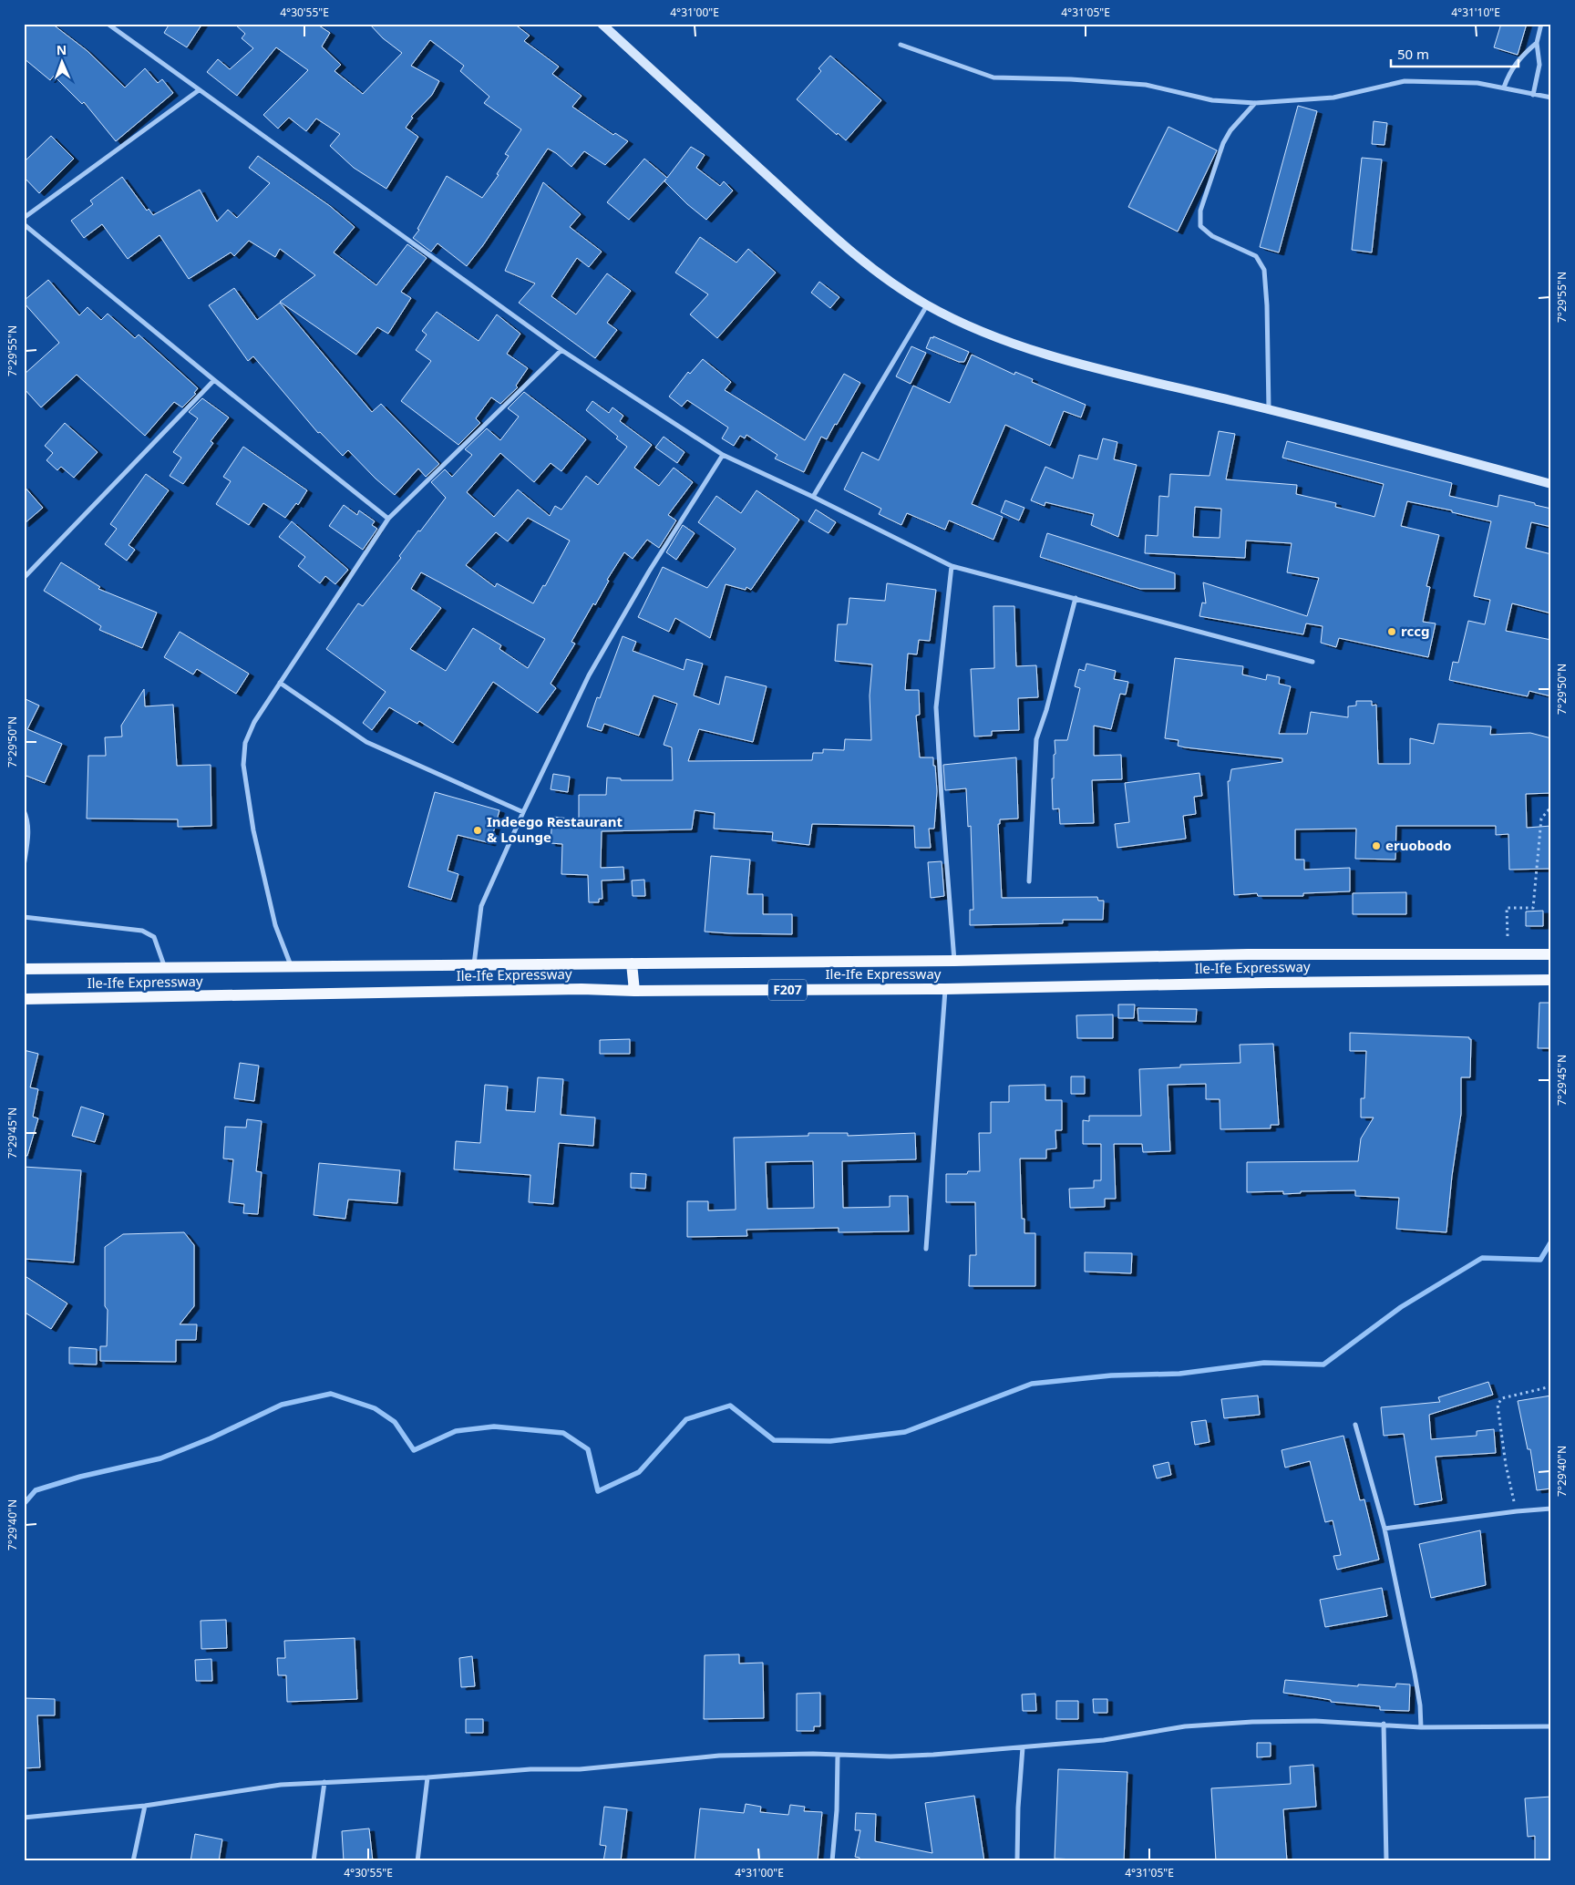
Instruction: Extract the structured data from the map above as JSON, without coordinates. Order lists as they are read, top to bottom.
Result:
{
  "streets": {
    "main road": ["Ile-Ife Expressway", "F207"]
  },
  "places": ["rccg", "Indeego Restaurant & Lounge", "eruobodo"],
  "scale_bar": "50 m",
  "north": "top",
  "coordinates": [
    "4°30'55\"E",
    "4°31'00\"E",
    "4°31'05\"E",
    "4°31'10\"E",
    "7°29'55\"N",
    "7°29'50\"N",
    "7°29'45\"N",
    "7°29'40\"N"
  ]
}
